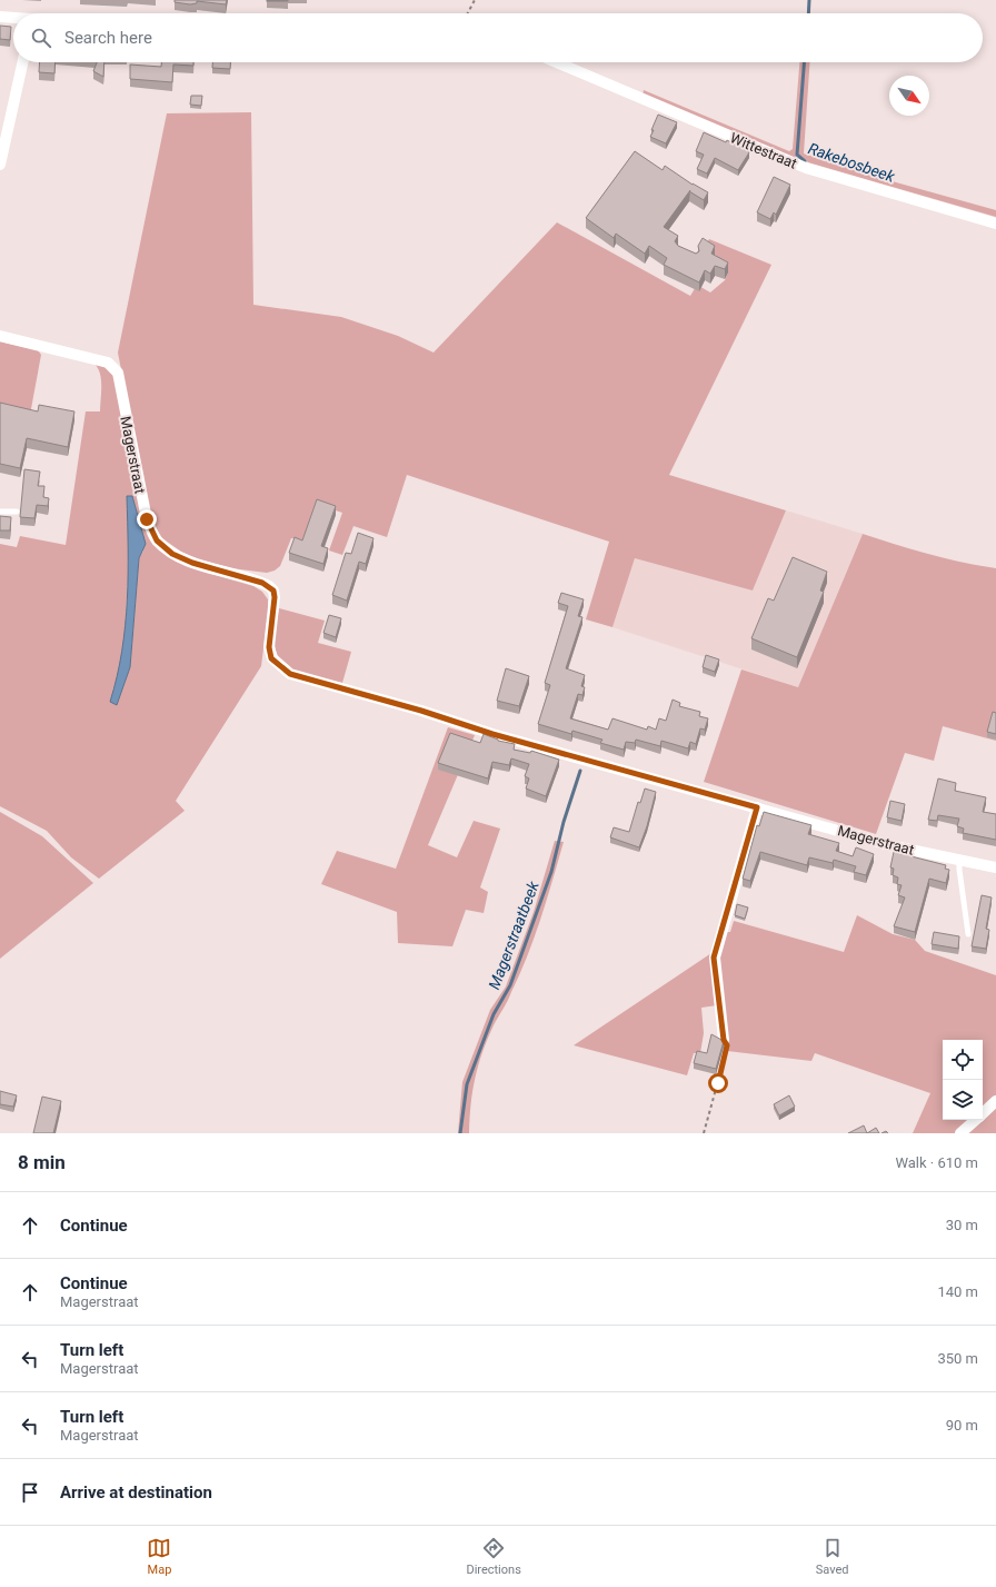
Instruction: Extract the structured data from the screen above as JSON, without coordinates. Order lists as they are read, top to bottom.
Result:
{
  "streets": {
    "street": ["Wittestraat", "Magerstraat"]
  },
  "water": ["Rakebosbeek", "Magerstraatbeek"],
  "north": "bottom right",
  "page": {
    "search": "Search here",
    "heading": ["8 min", "Walk · 610 m"],
    "list": [
      ["Continue", "30 m"],
      ["Continue", "Magerstraat", "140 m"],
      ["Turn left", "Magerstraat", "350 m"],
      ["Turn left", "Magerstraat", "90 m"],
      "Arrive at destination"
    ],
    "nav": ["Map", "Directions", "Saved"]
  }
}
